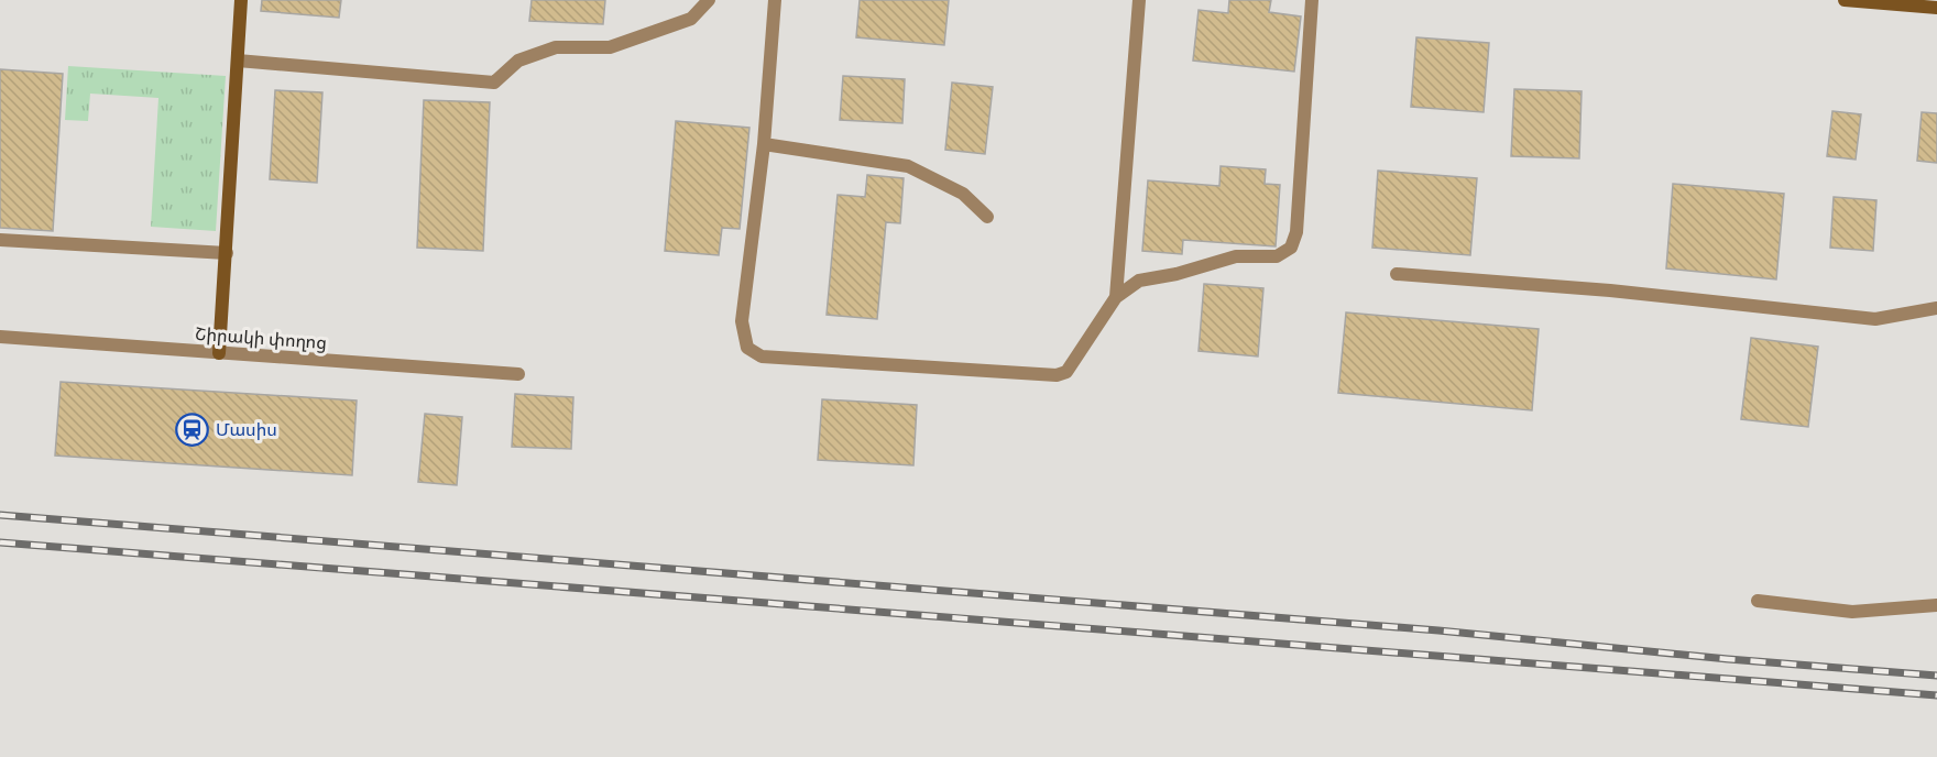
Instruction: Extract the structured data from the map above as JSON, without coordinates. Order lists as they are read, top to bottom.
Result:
{
  "streets": {
    "street": ["Շիրակի փողոց"]
  },
  "places": {
    "station": ["Մասիս"]
  }
}
